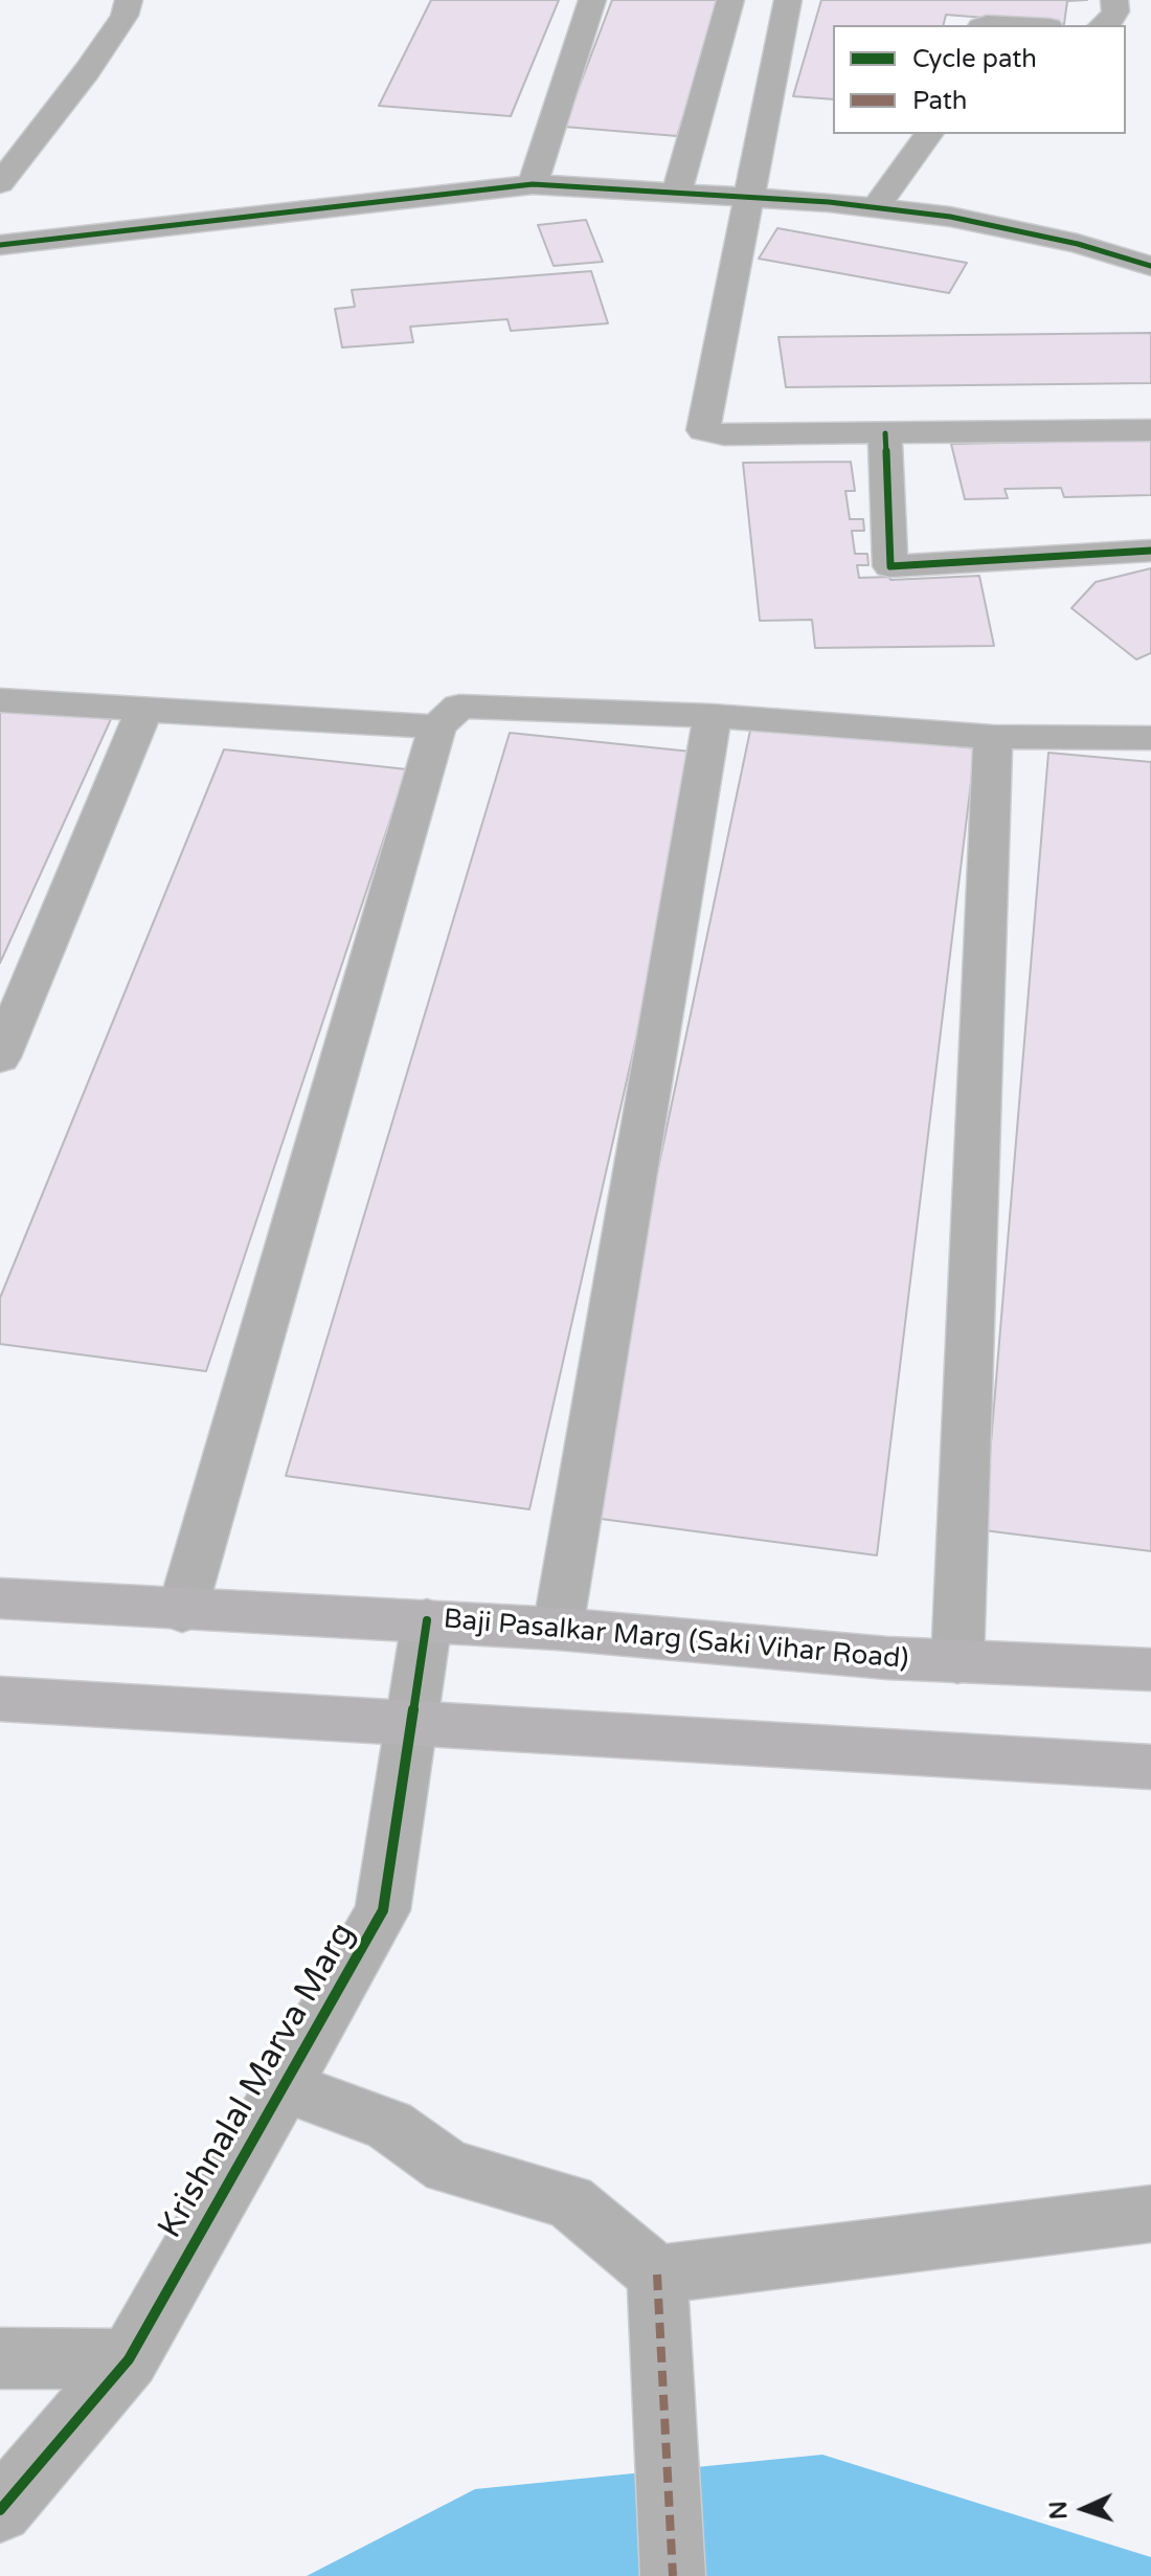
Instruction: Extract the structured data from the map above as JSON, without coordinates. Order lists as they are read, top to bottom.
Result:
{
  "streets": {
    "main road": ["Baji Pasalkar Marg (Saki Vihar Road)"],
    "street": ["Krishnalal Marva Marg"]
  },
  "crossings": [
    ["Baji Pasalkar Marg (Saki Vihar Road)", "Krishnalal Marva Marg"]
  ],
  "legend": ["Cycle path", "Path"],
  "north": "left"
}
